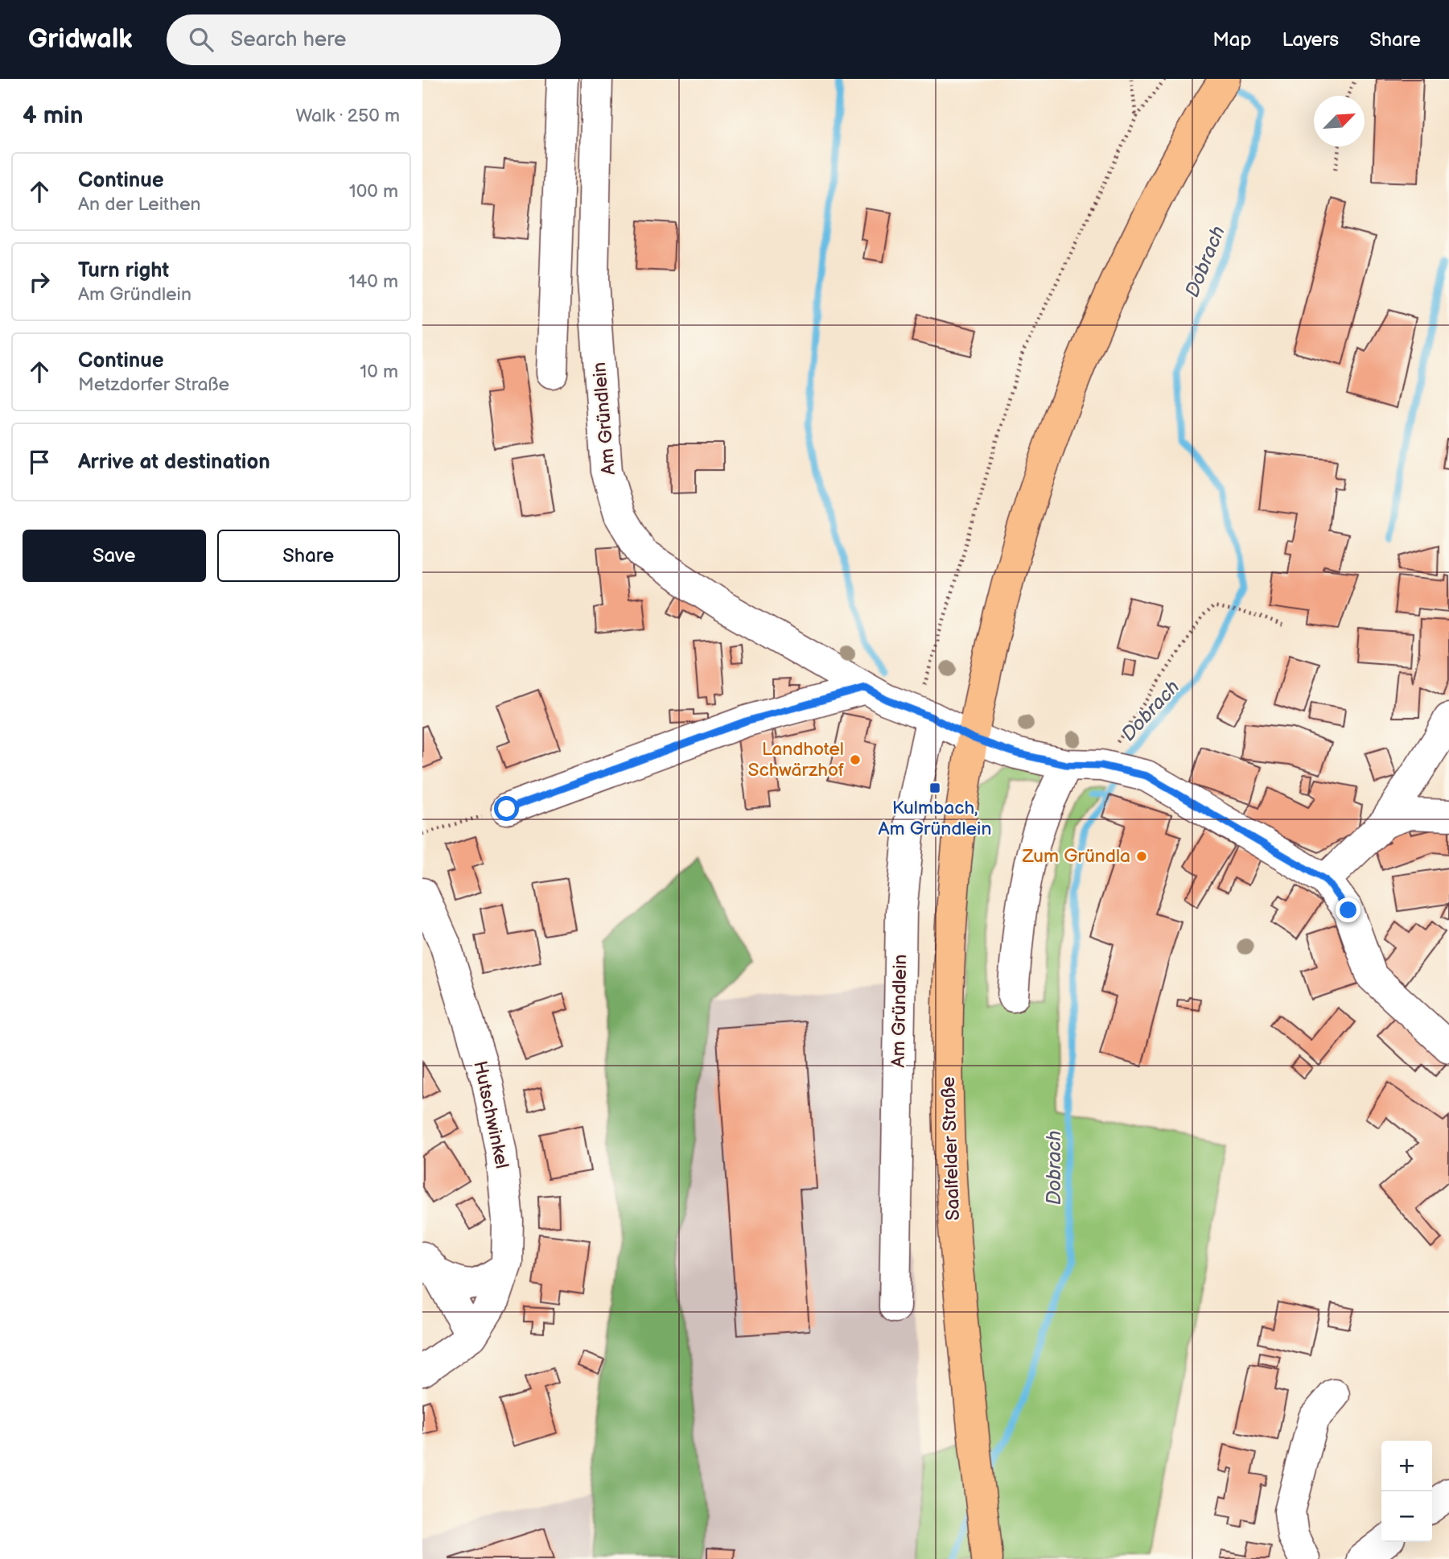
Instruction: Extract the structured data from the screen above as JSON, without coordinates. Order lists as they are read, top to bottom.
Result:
{
  "streets": {
    "main road": ["Saalfelder Straße"],
    "street": ["Am Gründlein", "Hutschwinkel"]
  },
  "crossings": [
    ["Am Gründlein", "Saalfelder Straße"]
  ],
  "water": ["Dobrach"],
  "places": {
    "other": ["Landhotel Schwärzhof", "Zum Gründla"],
    "transit": ["Kulmbach, Am Gründlein"]
  },
  "north": "top right",
  "page": {
    "header": "Gridwalk",
    "search": "Search here",
    "nav": ["Map", "Layers", "Share"],
    "heading": ["4 min", "Walk · 250 m"],
    "list": [
      ["Continue", "An der Leithen", "100 m"],
      ["Turn right", "Am Gründlein", "140 m"],
      ["Continue", "Metzdorfer Straße", "10 m"],
      "Arrive at destination"
    ],
    "buttons": ["Save", "Share"],
    "map_buttons": ["+", "−"]
  }
}
